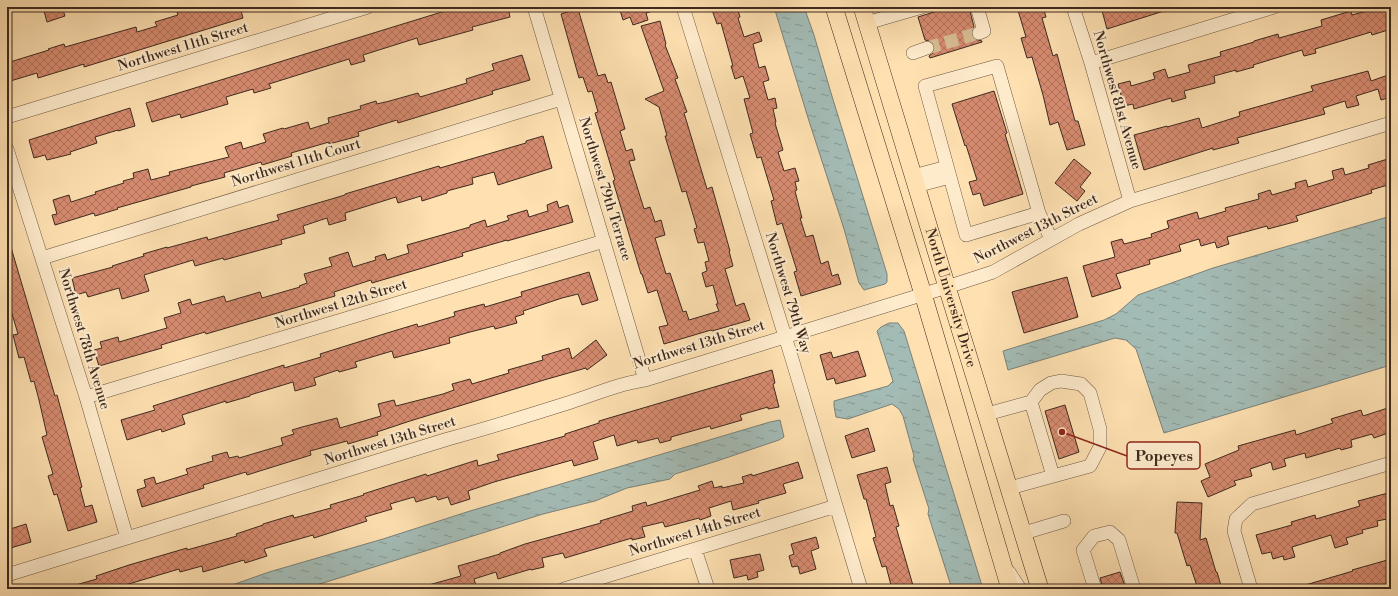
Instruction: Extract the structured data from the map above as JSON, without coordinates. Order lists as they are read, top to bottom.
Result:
{
  "streets": {
    "main road": ["North University Drive"],
    "street": [
      "Northwest 11th Street",
      "Northwest 81st Avenue",
      "Northwest 11th Court",
      "Northwest 79th Terrace",
      "Northwest 13th Street",
      "Northwest 79th Way",
      "Northwest 12th Street",
      "Northwest 78th Avenue",
      "Northwest 14th Street"
    ]
  },
  "crossings": [
    ["Northwest 81st Avenue", "Northwest 13th Street"],
    ["Northwest 11th Court", "Northwest 79th Terrace"],
    ["Northwest 11th Court", "Northwest 78th Avenue"],
    ["Northwest 79th Terrace", "Northwest 13th Street"],
    ["Northwest 79th Terrace", "Northwest 12th Street"],
    ["Northwest 13th Street", "Northwest 79th Way"],
    ["Northwest 13th Street", "North University Drive"],
    ["Northwest 13th Street", "Northwest 78th Avenue"],
    ["Northwest 79th Way", "Northwest 14th Street"],
    ["Northwest 12th Street", "Northwest 78th Avenue"]
  ],
  "places": ["Popeyes"]
}
